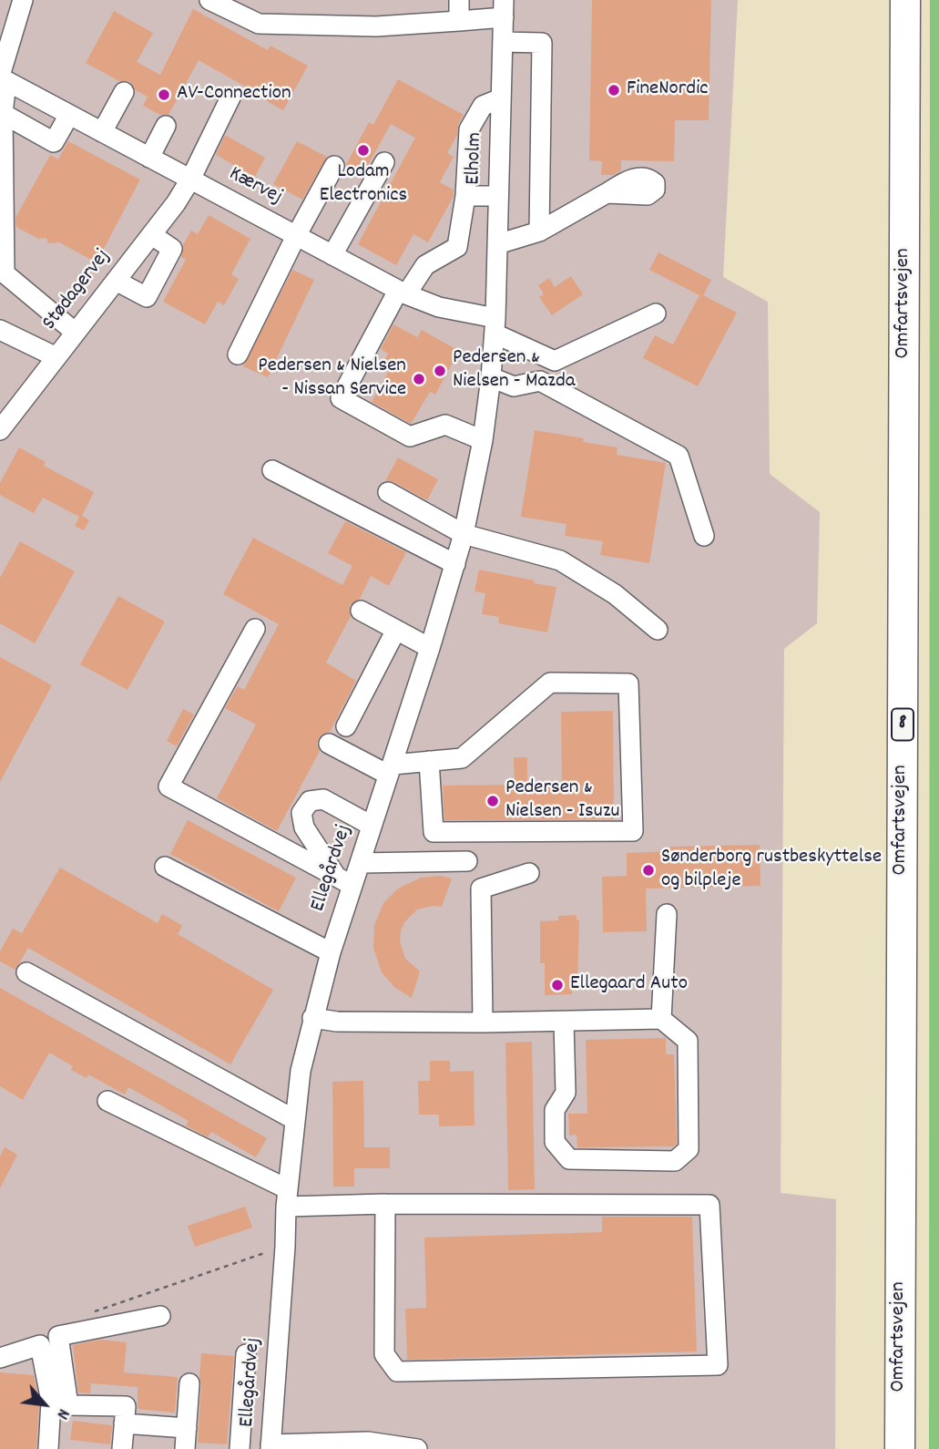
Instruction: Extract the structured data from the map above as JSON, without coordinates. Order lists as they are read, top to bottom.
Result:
{
  "streets": {
    "highway": ["Omfartsvejen", "8"],
    "street": [
      "Elholm",
      "Kærvej",
      "Stødagervej",
      "Ellegårdvej"
    ]
  },
  "crossings": [
    ["Elholm", "Kærvej"],
    ["Elholm", "Ellegårdvej"],
    ["Kærvej", "Stødagervej"],
    ["Kærvej", "Ellegårdvej"]
  ],
  "places": [
    "FineNordic",
    "AV-Connection",
    "Lodam Electronics",
    "Pedersen & Nielsen - Mazda",
    "Pedersen & Nielsen - Nissan Service",
    "Pedersen & Nielsen - Isuzu",
    "Sønderborg rustbeskyttelse og bilpleje",
    "Ellegaard Auto"
  ],
  "north": "bottom right"
}
